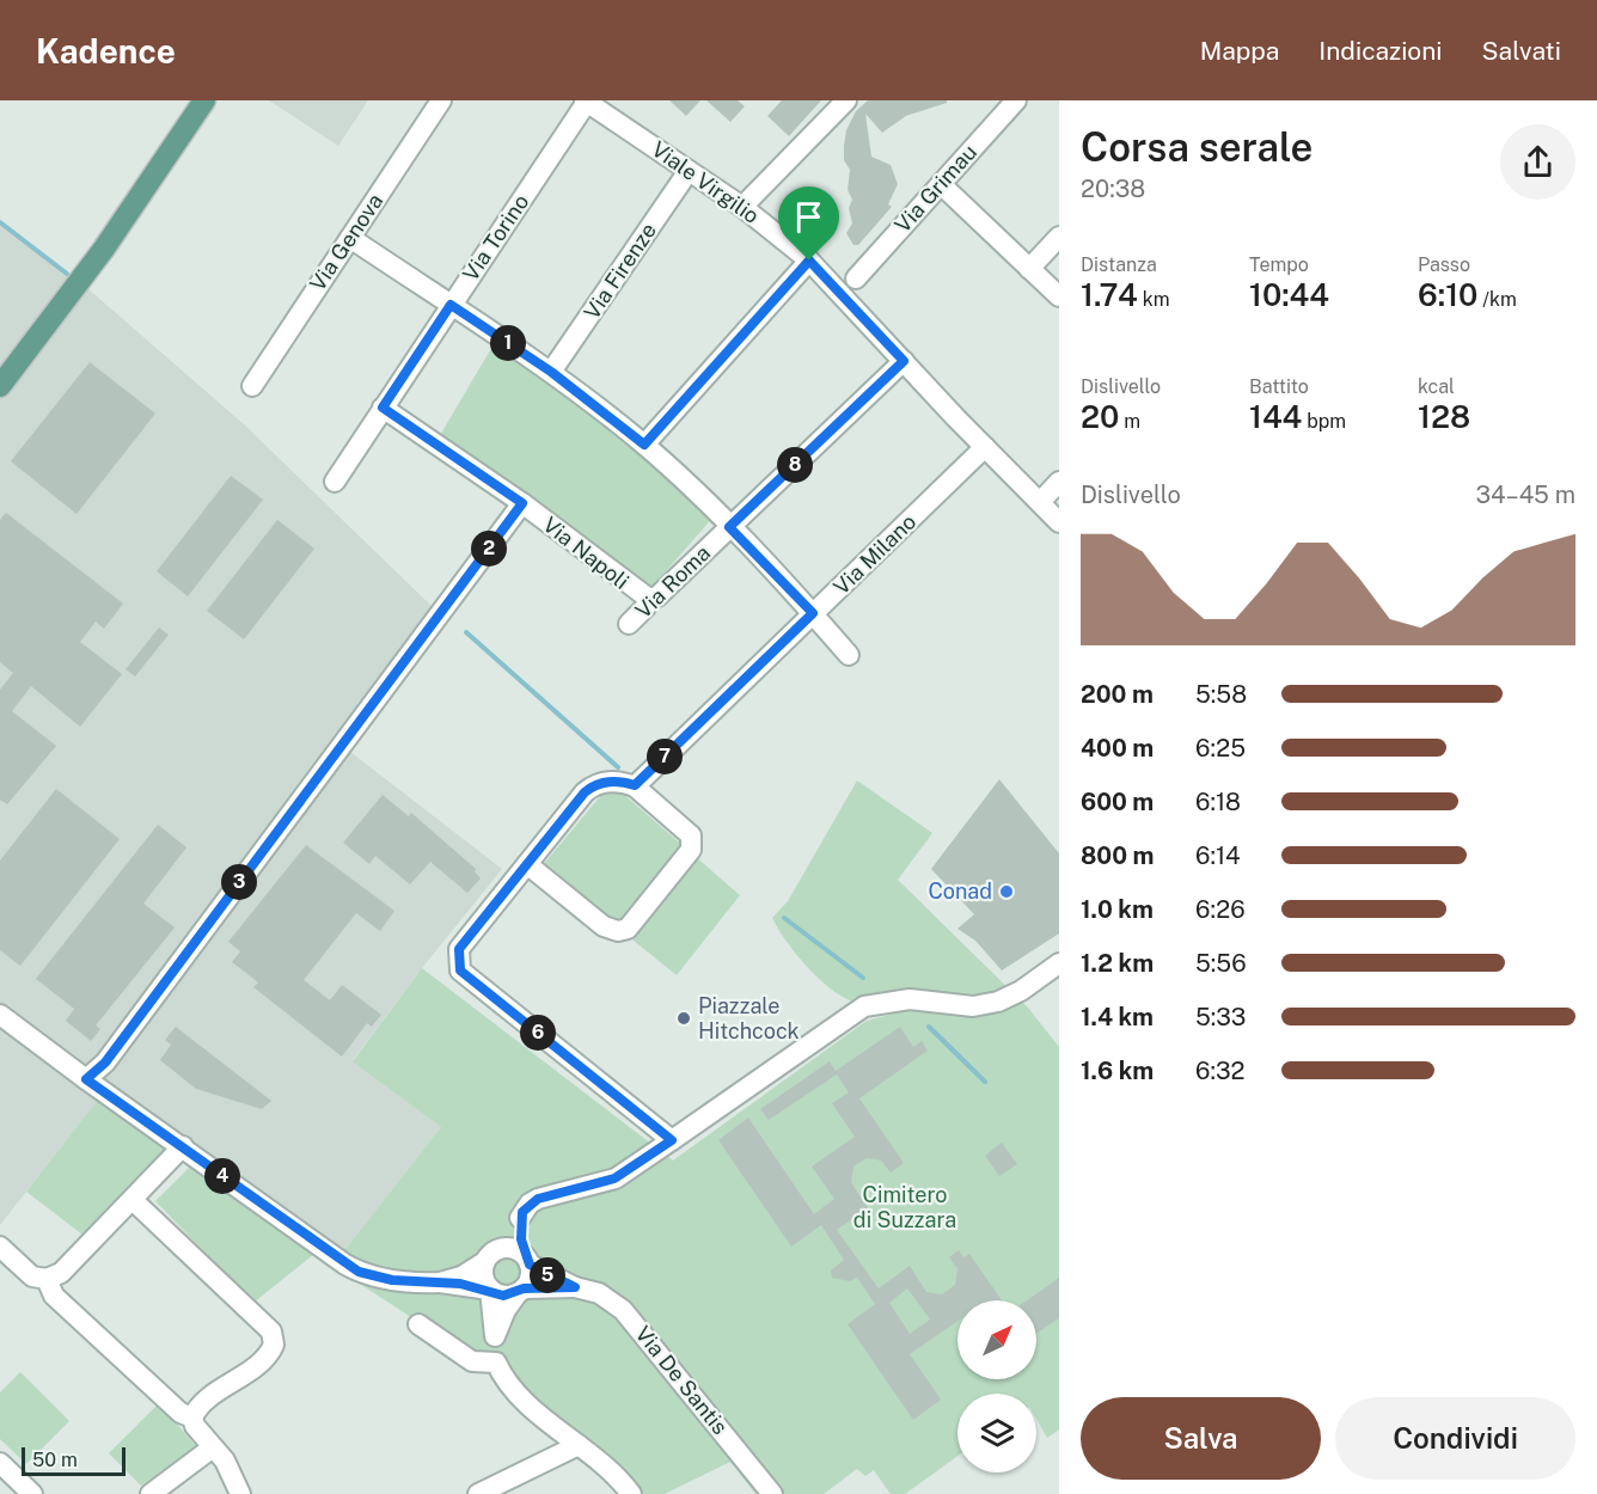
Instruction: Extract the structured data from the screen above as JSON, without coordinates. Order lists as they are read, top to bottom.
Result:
{
  "streets": {
    "street": [
      "Viale Virgilio",
      "Via Grimau",
      "Via Torino",
      "Via Genova",
      "Via Firenze",
      "Via Napoli",
      "Via Milano",
      "Via Roma",
      "Via De Santis"
    ]
  },
  "crossings": [
    ["Viale Virgilio", "Via Torino"],
    ["Viale Virgilio", "Via Firenze"],
    ["Viale Virgilio", "Via Milano"],
    ["Viale Virgilio", "Via Roma"],
    ["Via Torino", "Via Napoli"],
    ["Via Napoli", "Via Roma"]
  ],
  "parks": ["Cimitero di Suzzara"],
  "places": ["Conad", "Piazzale Hitchcock"],
  "scale_bar": "50 m",
  "north": "top right",
  "page": {
    "header": "Kadence",
    "nav": ["Mappa", "Indicazioni", "Salvati"],
    "heading": ["Corsa serale", "20:38"],
    "stats": [
      ["Distanza", "1.74 km"],
      ["Tempo", "10:44"],
      ["Passo", "6:10 /km"],
      ["Dislivello", "20 m"],
      ["Battito", "144 bpm"],
      ["kcal", "128"]
    ],
    "pins": [
      "1",
      "8",
      "2",
      "7",
      "3",
      "6",
      "4",
      "5"
    ],
    "chart": ["Dislivello", "34–45 m"],
    "list": [
      {
        "name": "200 m",
        "note": "5:58"
      },
      {
        "name": "400 m",
        "note": "6:25"
      },
      {
        "name": "600 m",
        "note": "6:18"
      },
      {
        "name": "800 m",
        "note": "6:14"
      },
      {
        "name": "1.0 km",
        "note": "6:26"
      },
      {
        "name": "1.2 km",
        "note": "5:56"
      },
      {
        "name": "1.4 km",
        "note": "5:33"
      },
      {
        "name": "1.6 km",
        "note": "6:32"
      }
    ],
    "buttons": ["Salva", "Condividi"],
    "scale": "50 m"
  }
}
